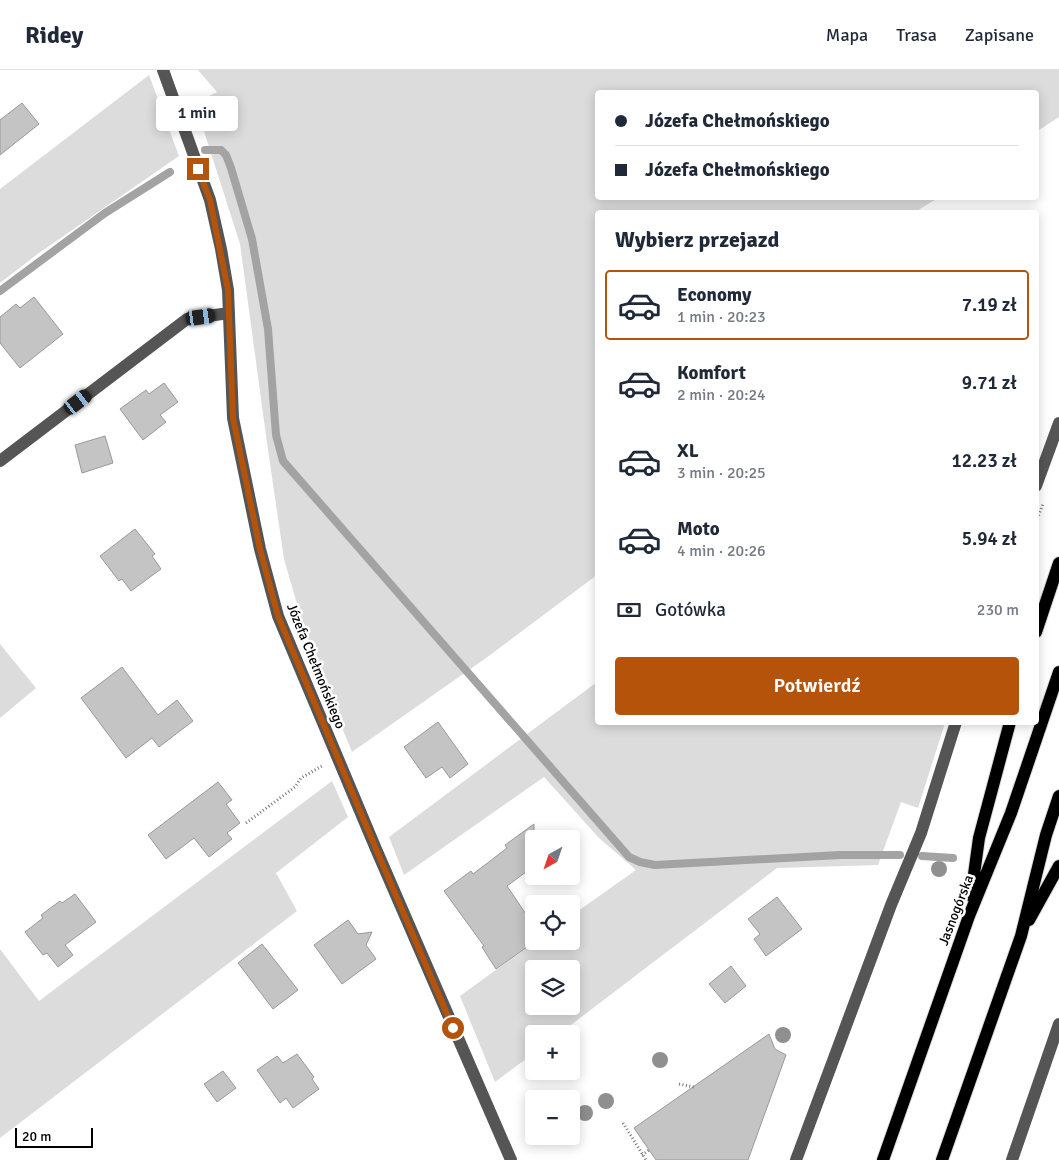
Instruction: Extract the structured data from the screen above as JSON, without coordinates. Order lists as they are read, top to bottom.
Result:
{
  "streets": {
    "main road": ["Jasnogórska"],
    "street": ["Józefa Chełmońskiego"]
  },
  "scale_bar": "20 m",
  "north": "bottom left",
  "page": {
    "header": "Ridey",
    "nav": ["Mapa", "Trasa", "Zapisane"],
    "banner": ["Józefa Chełmońskiego", "Józefa Chełmońskiego"],
    "bubble": "1 min",
    "heading": "Wybierz przejazd",
    "list": [
      {
        "name": "Economy",
        "note": "1 min · 20:23",
        "value": "7.19 zł"
      },
      {
        "name": "Komfort",
        "note": "2 min · 20:24",
        "value": "9.71 zł"
      },
      {
        "name": "XL",
        "note": "3 min · 20:25",
        "value": "12.23 zł"
      },
      {
        "name": "Moto",
        "note": "4 min · 20:26",
        "value": "5.94 zł"
      }
    ],
    "pay": ["Gotówka", "230 m"],
    "buttons": "Potwierdź",
    "map_buttons": ["+", "−"],
    "scale": "20 m"
  }
}
